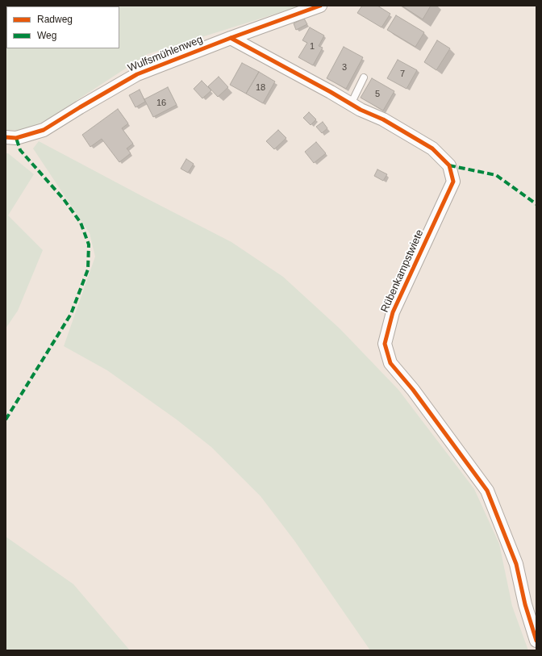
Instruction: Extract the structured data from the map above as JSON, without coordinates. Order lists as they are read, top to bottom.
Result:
{
  "streets": {
    "street": ["Wulfsmühlenweg", "Rübenkampstwiete"]
  },
  "crossings": [
    ["Wulfsmühlenweg", "Rübenkampstwiete"]
  ],
  "house_numbers": [
    "1",
    "3",
    "7",
    "18",
    "5",
    "16"
  ],
  "legend": ["Radweg", "Weg"]
}
